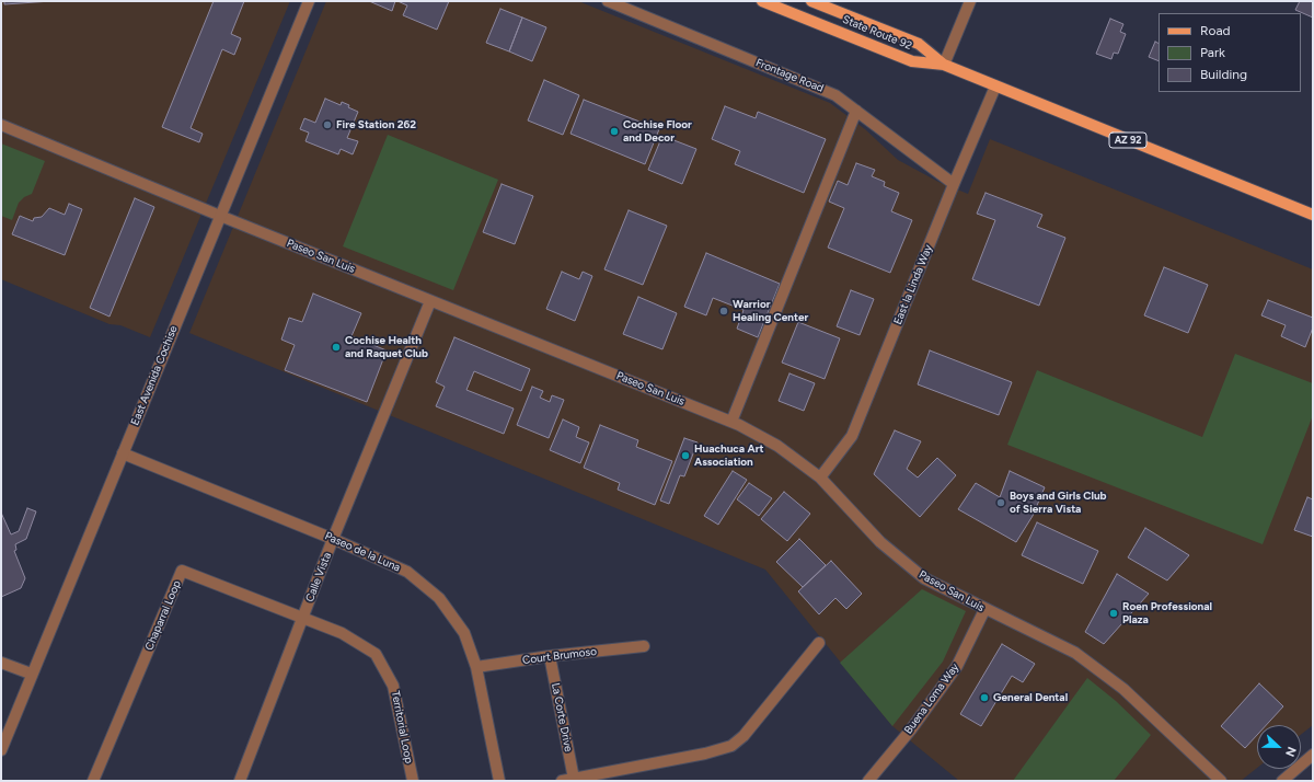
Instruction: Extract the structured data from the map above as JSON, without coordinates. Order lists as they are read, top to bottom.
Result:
{
  "streets": {
    "main road": ["State Route 92", "AZ 92"],
    "street": [
      "Frontage Road",
      "Paseo San Luis",
      "East la Linda Way",
      "East Avenida Cochise",
      "Paseo de la Luna",
      "Calle Vista",
      "Chaparral Loop",
      "Court Brumoso",
      "Buena Loma Way",
      "La Corte Drive",
      "Territorial Loop"
    ]
  },
  "crossings": [
    ["State Route 92", "AZ 92"],
    ["Frontage Road", "East la Linda Way"],
    ["AZ 92", "East la Linda Way"],
    ["Paseo San Luis", "East la Linda Way"],
    ["Paseo San Luis", "East Avenida Cochise"],
    ["Paseo San Luis", "Calle Vista"],
    ["Paseo San Luis", "Buena Loma Way"],
    ["East Avenida Cochise", "Paseo de la Luna"],
    ["Paseo de la Luna", "Calle Vista"],
    ["Paseo de la Luna", "Court Brumoso"],
    ["Calle Vista", "Chaparral Loop"],
    ["Calle Vista", "Territorial Loop"],
    ["Chaparral Loop", "Territorial Loop"],
    ["Court Brumoso", "La Corte Drive"]
  ],
  "places": [
    "Fire Station 262",
    "Cochise Floor and Decor",
    "Warrior Healing Center",
    "Cochise Health and Raquet Club",
    "Huachuca Art Association",
    "Boys and Girls Club of Sierra Vista",
    "Roen Professional Plaza",
    "General Dental"
  ],
  "legend": ["Road", "Park", "Building"],
  "north": "right"
}
